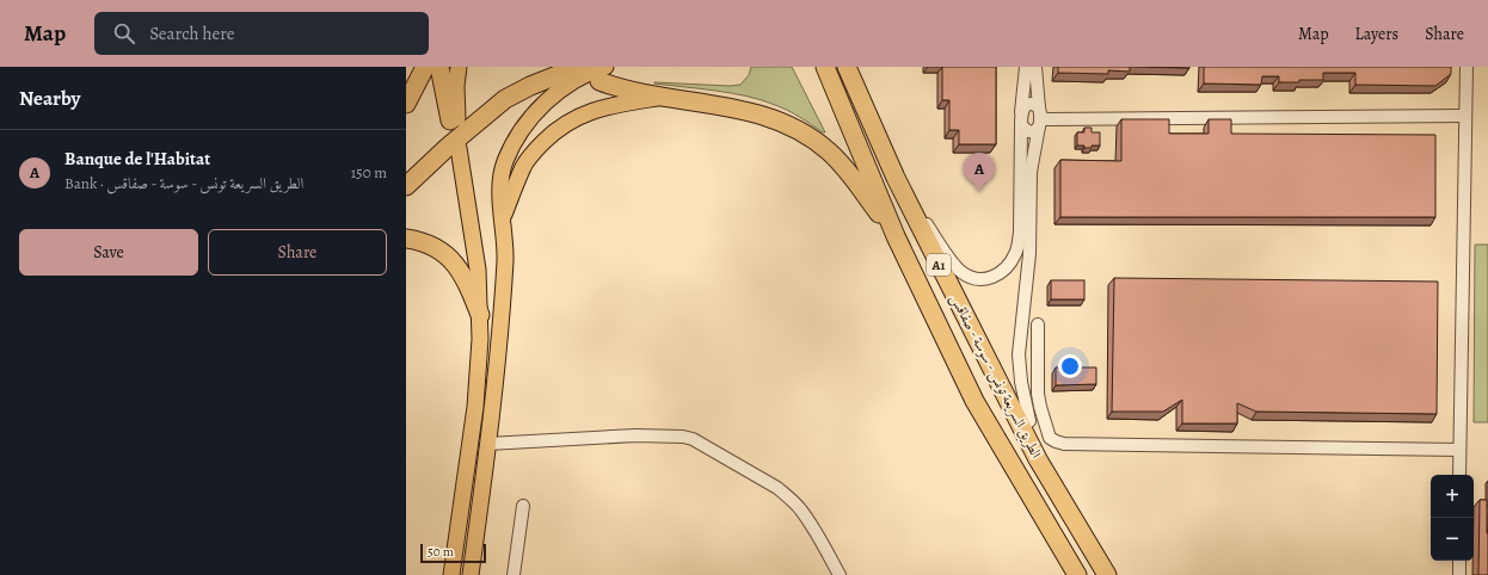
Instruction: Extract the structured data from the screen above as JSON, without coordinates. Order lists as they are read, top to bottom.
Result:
{
  "streets": {
    "highway": ["A1", "الطريق السريعة تونس - سوسة - صفاقس"]
  },
  "scale_bar": "50 m",
  "page": {
    "header": "Map",
    "search": "Search here",
    "nav": ["Map", "Layers", "Share"],
    "heading": "Nearby",
    "list": [
      {
        "mark": "A",
        "name": "Banque de l'Habitat",
        "note": "Bank · الطريق السريعة تونس - سوسة - صفاقس",
        "value": "150 m"
      }
    ],
    "pins": "A",
    "buttons": ["Save", "Share"],
    "map_buttons": ["+", "−"],
    "scale": "50 m"
  }
}
